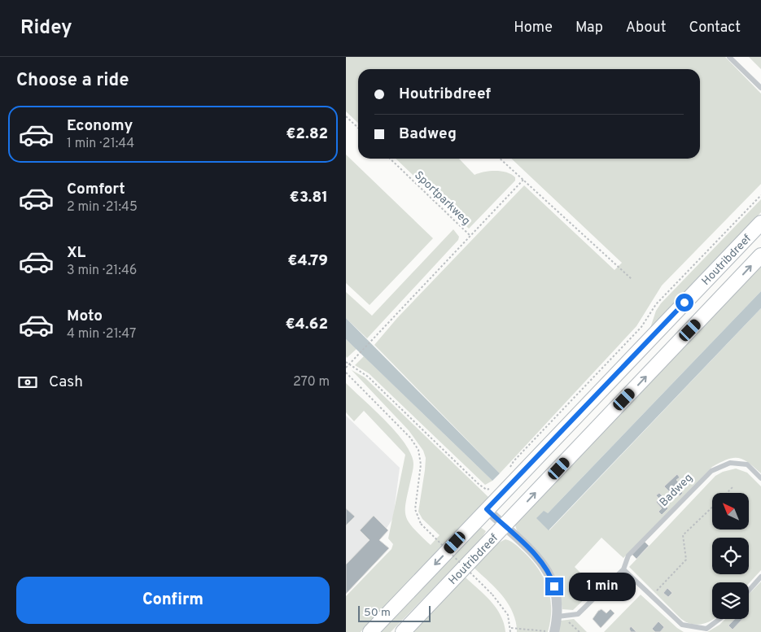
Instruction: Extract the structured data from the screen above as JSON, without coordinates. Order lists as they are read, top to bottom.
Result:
{
  "streets": {
    "main road": ["Houtribdreef"],
    "lane": ["Badweg"],
    "path": ["Sportparkweg"]
  },
  "scale_bar": "50 m",
  "north": "top left",
  "page": {
    "header": "Ridey",
    "nav": [
      "Home",
      "Map",
      "About",
      "Contact"
    ],
    "heading": "Choose a ride",
    "banner": ["Houtribdreef", "Badweg"],
    "list": [
      {
        "name": "Economy",
        "note": "1 min · 21:44",
        "value": "€2.82"
      },
      {
        "name": "Comfort",
        "note": "2 min · 21:45",
        "value": "€3.81"
      },
      {
        "name": "XL",
        "note": "3 min · 21:46",
        "value": "€4.79"
      },
      {
        "name": "Moto",
        "note": "4 min · 21:47",
        "value": "€4.62"
      }
    ],
    "pay": ["Cash", "270 m"],
    "buttons": "Confirm",
    "bubble": "1 min",
    "scale": "50 m"
  }
}
